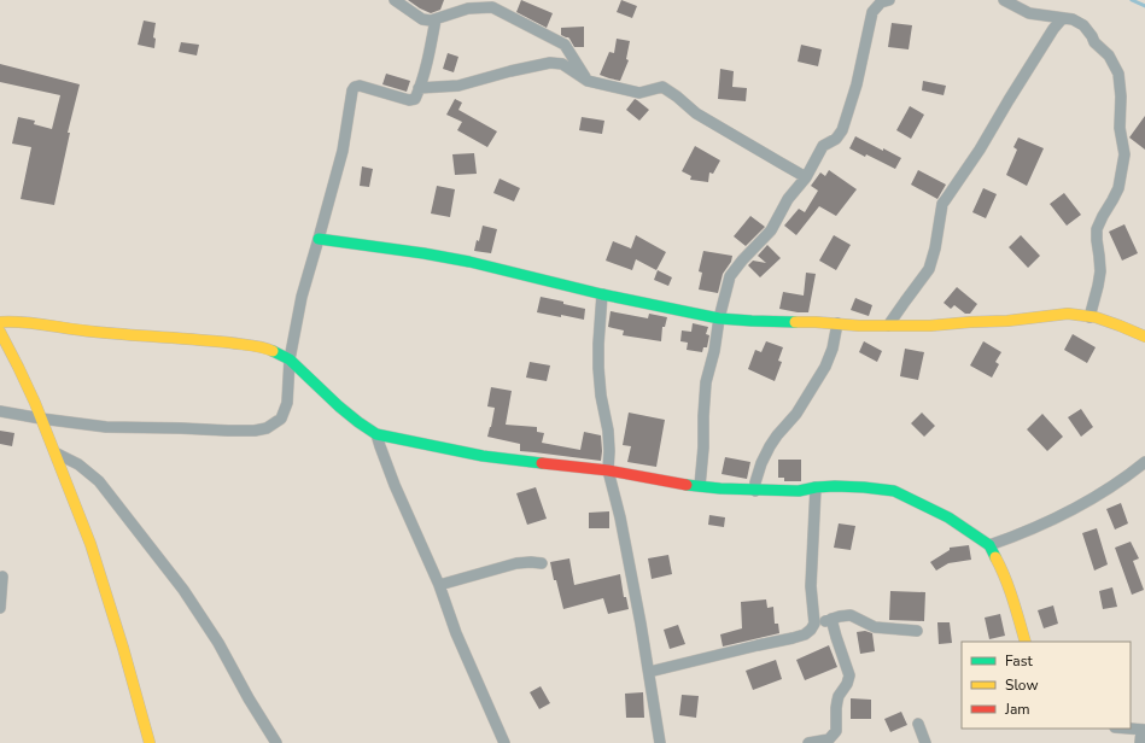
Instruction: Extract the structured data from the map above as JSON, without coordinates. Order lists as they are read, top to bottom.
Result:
{
  "legend": ["Fast", "Slow", "Jam"]
}
